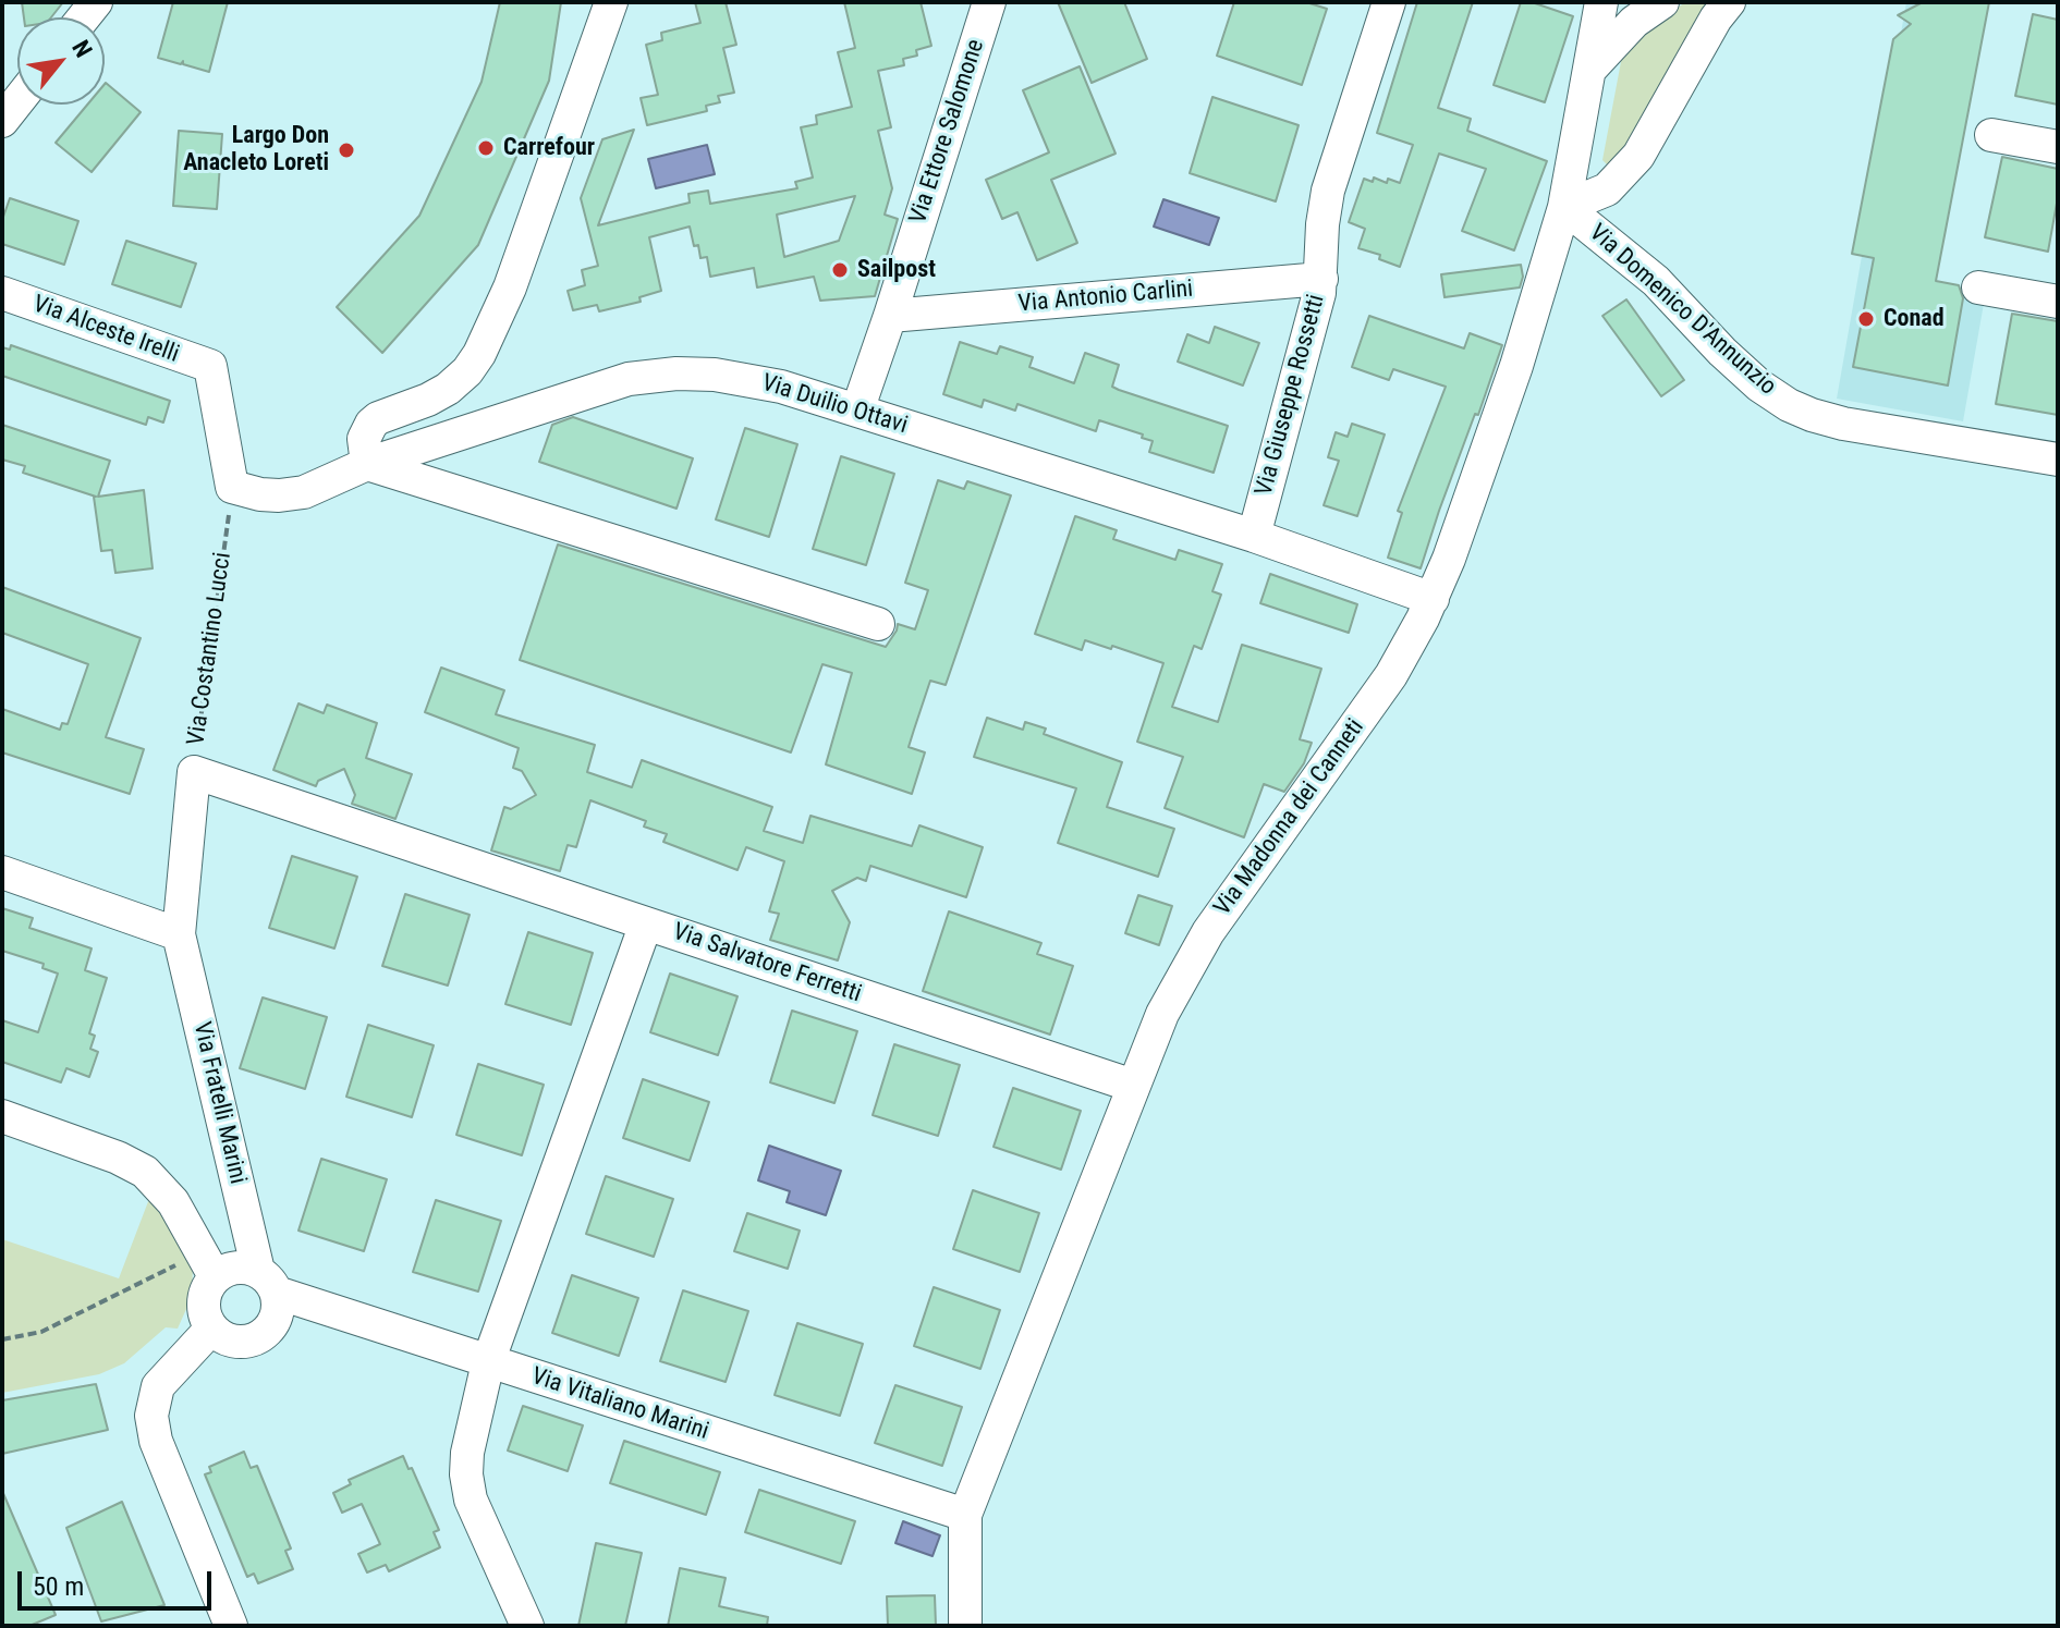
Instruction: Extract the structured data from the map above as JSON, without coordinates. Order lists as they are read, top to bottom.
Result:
{
  "streets": {
    "street": [
      "Via Ettore Salomone",
      "Via Antonio Carlini",
      "Via Domenico D'Annunzio",
      "Via Alceste Irelli",
      "Via Giuseppe Rossetti",
      "Via Duilio Ottavi",
      "Via Costantino Lucci",
      "Via Madonna dei Canneti",
      "Via Salvatore Ferretti",
      "Via Fratelli Marini",
      "Via Vitaliano Marini"
    ]
  },
  "crossings": [
    ["Via Ettore Salomone", "Via Antonio Carlini"],
    ["Via Ettore Salomone", "Via Duilio Ottavi"],
    ["Via Antonio Carlini", "Via Giuseppe Rossetti"],
    ["Via Domenico D'Annunzio", "Via Madonna dei Canneti"],
    ["Via Alceste Irelli", "Via Duilio Ottavi"],
    ["Via Alceste Irelli", "Via Costantino Lucci"],
    ["Via Giuseppe Rossetti", "Via Duilio Ottavi"],
    ["Via Duilio Ottavi", "Via Costantino Lucci"],
    ["Via Duilio Ottavi", "Via Madonna dei Canneti"],
    ["Via Costantino Lucci", "Via Fratelli Marini"],
    ["Via Madonna dei Canneti", "Via Salvatore Ferretti"],
    ["Via Madonna dei Canneti", "Via Vitaliano Marini"],
    ["Via Salvatore Ferretti", "Via Vitaliano Marini"],
    ["Via Fratelli Marini", "Via Vitaliano Marini"]
  ],
  "places": [
    "Carrefour",
    "Largo Don Anacleto Loreti",
    "Sailpost",
    "Conad"
  ],
  "scale_bar": "50 m",
  "north": "top right"
}
